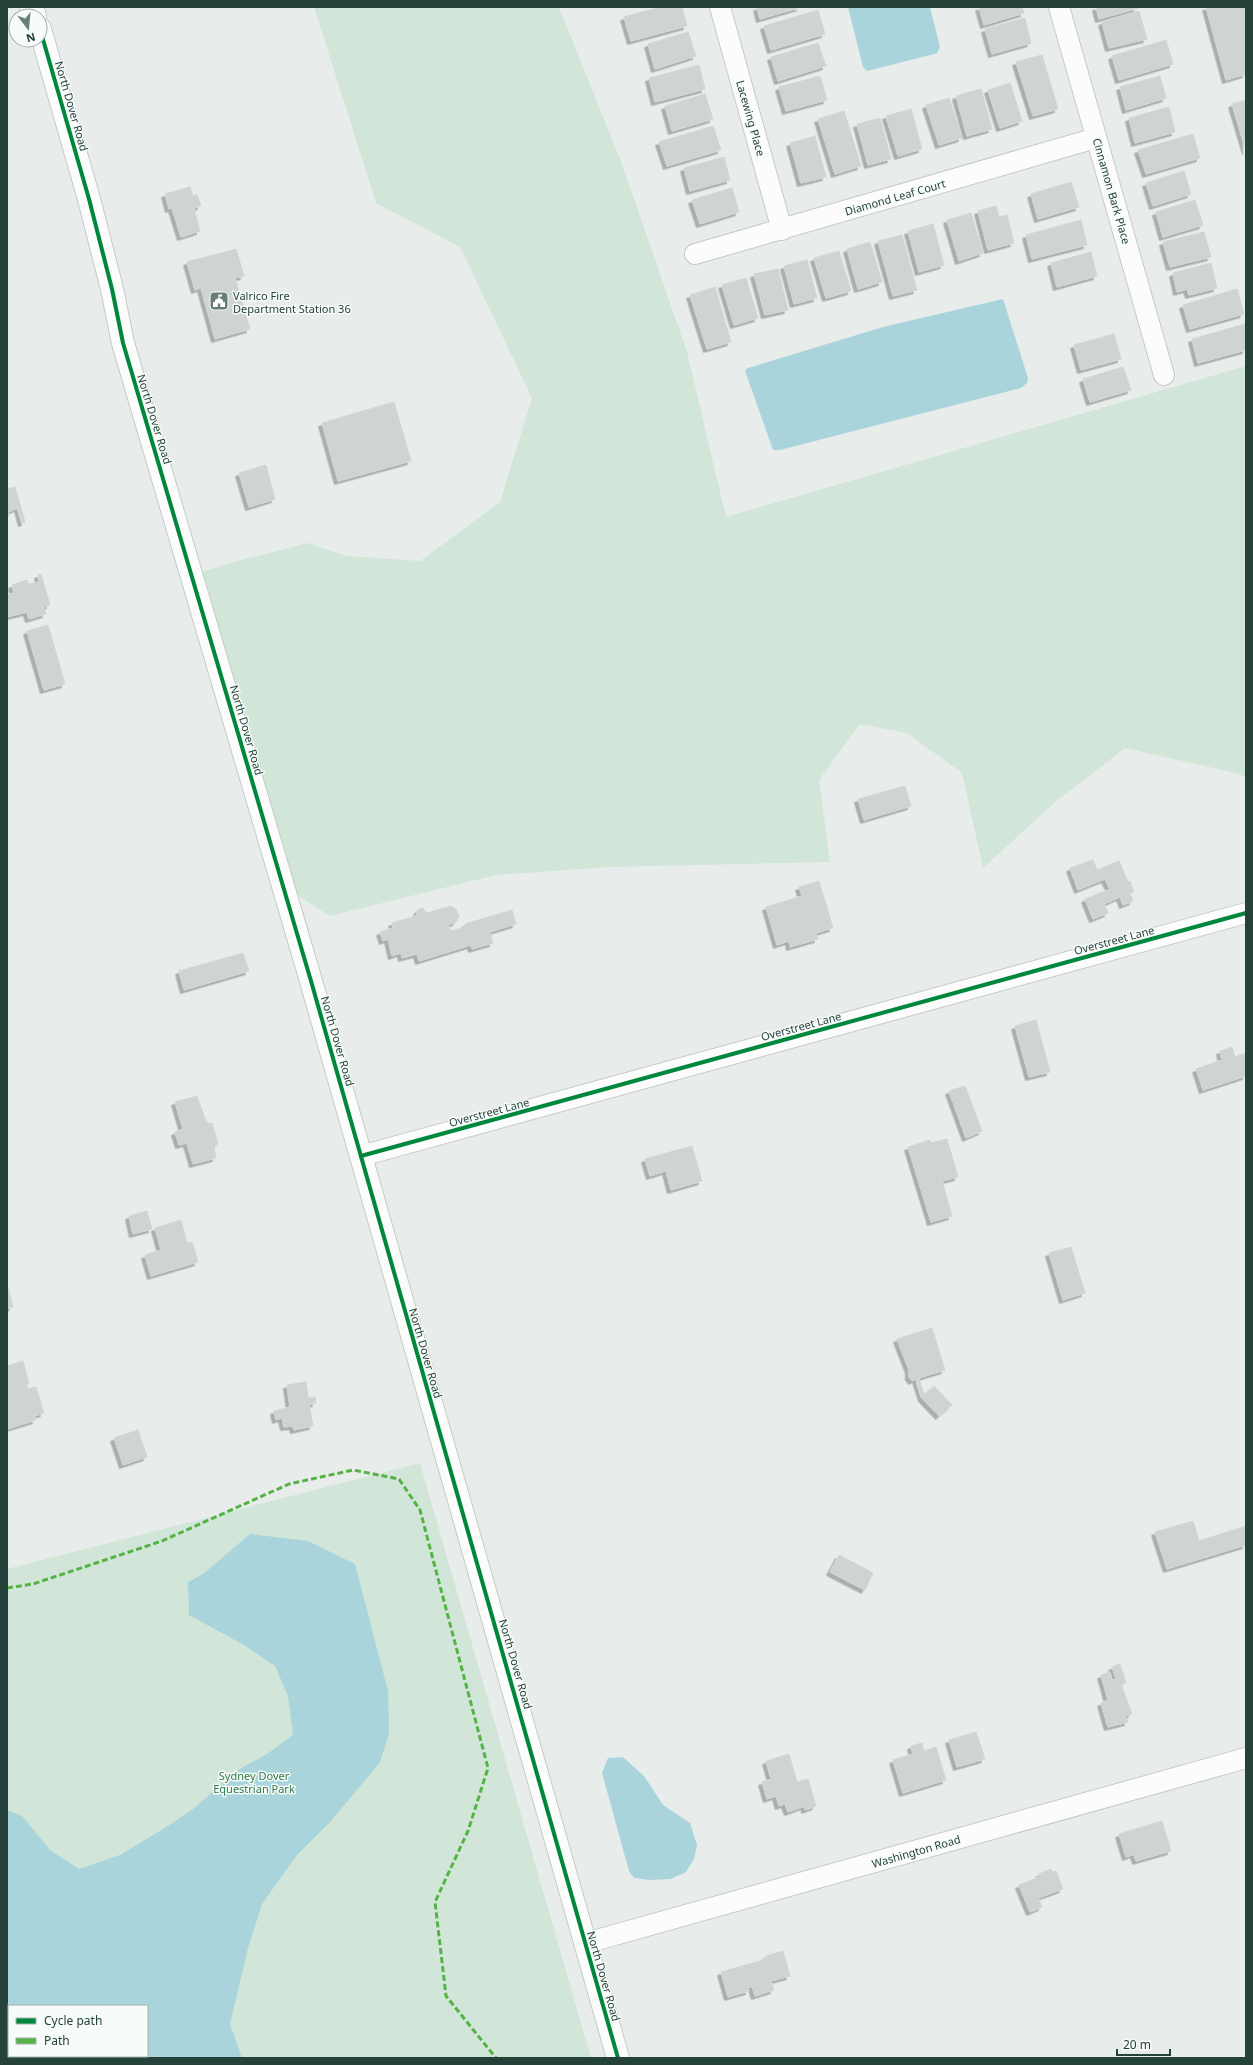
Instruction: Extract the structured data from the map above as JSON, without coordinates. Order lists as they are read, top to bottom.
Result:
{
  "streets": {
    "street": [
      "North Dover Road",
      "Lacewing Place",
      "Cinnamon Bark Place",
      "Diamond Leaf Court",
      "Overstreet Lane",
      "Washington Road"
    ]
  },
  "crossings": [
    ["North Dover Road", "Overstreet Lane"],
    ["North Dover Road", "Washington Road"],
    ["Lacewing Place", "Diamond Leaf Court"],
    ["Cinnamon Bark Place", "Diamond Leaf Court"]
  ],
  "parks": ["Sydney Dover Equestrian Park"],
  "places": {
    "public building": ["Valrico Fire Department Station 36"]
  },
  "legend": ["Cycle path", "Path"],
  "scale_bar": "20 m",
  "north": "bottom"
}
